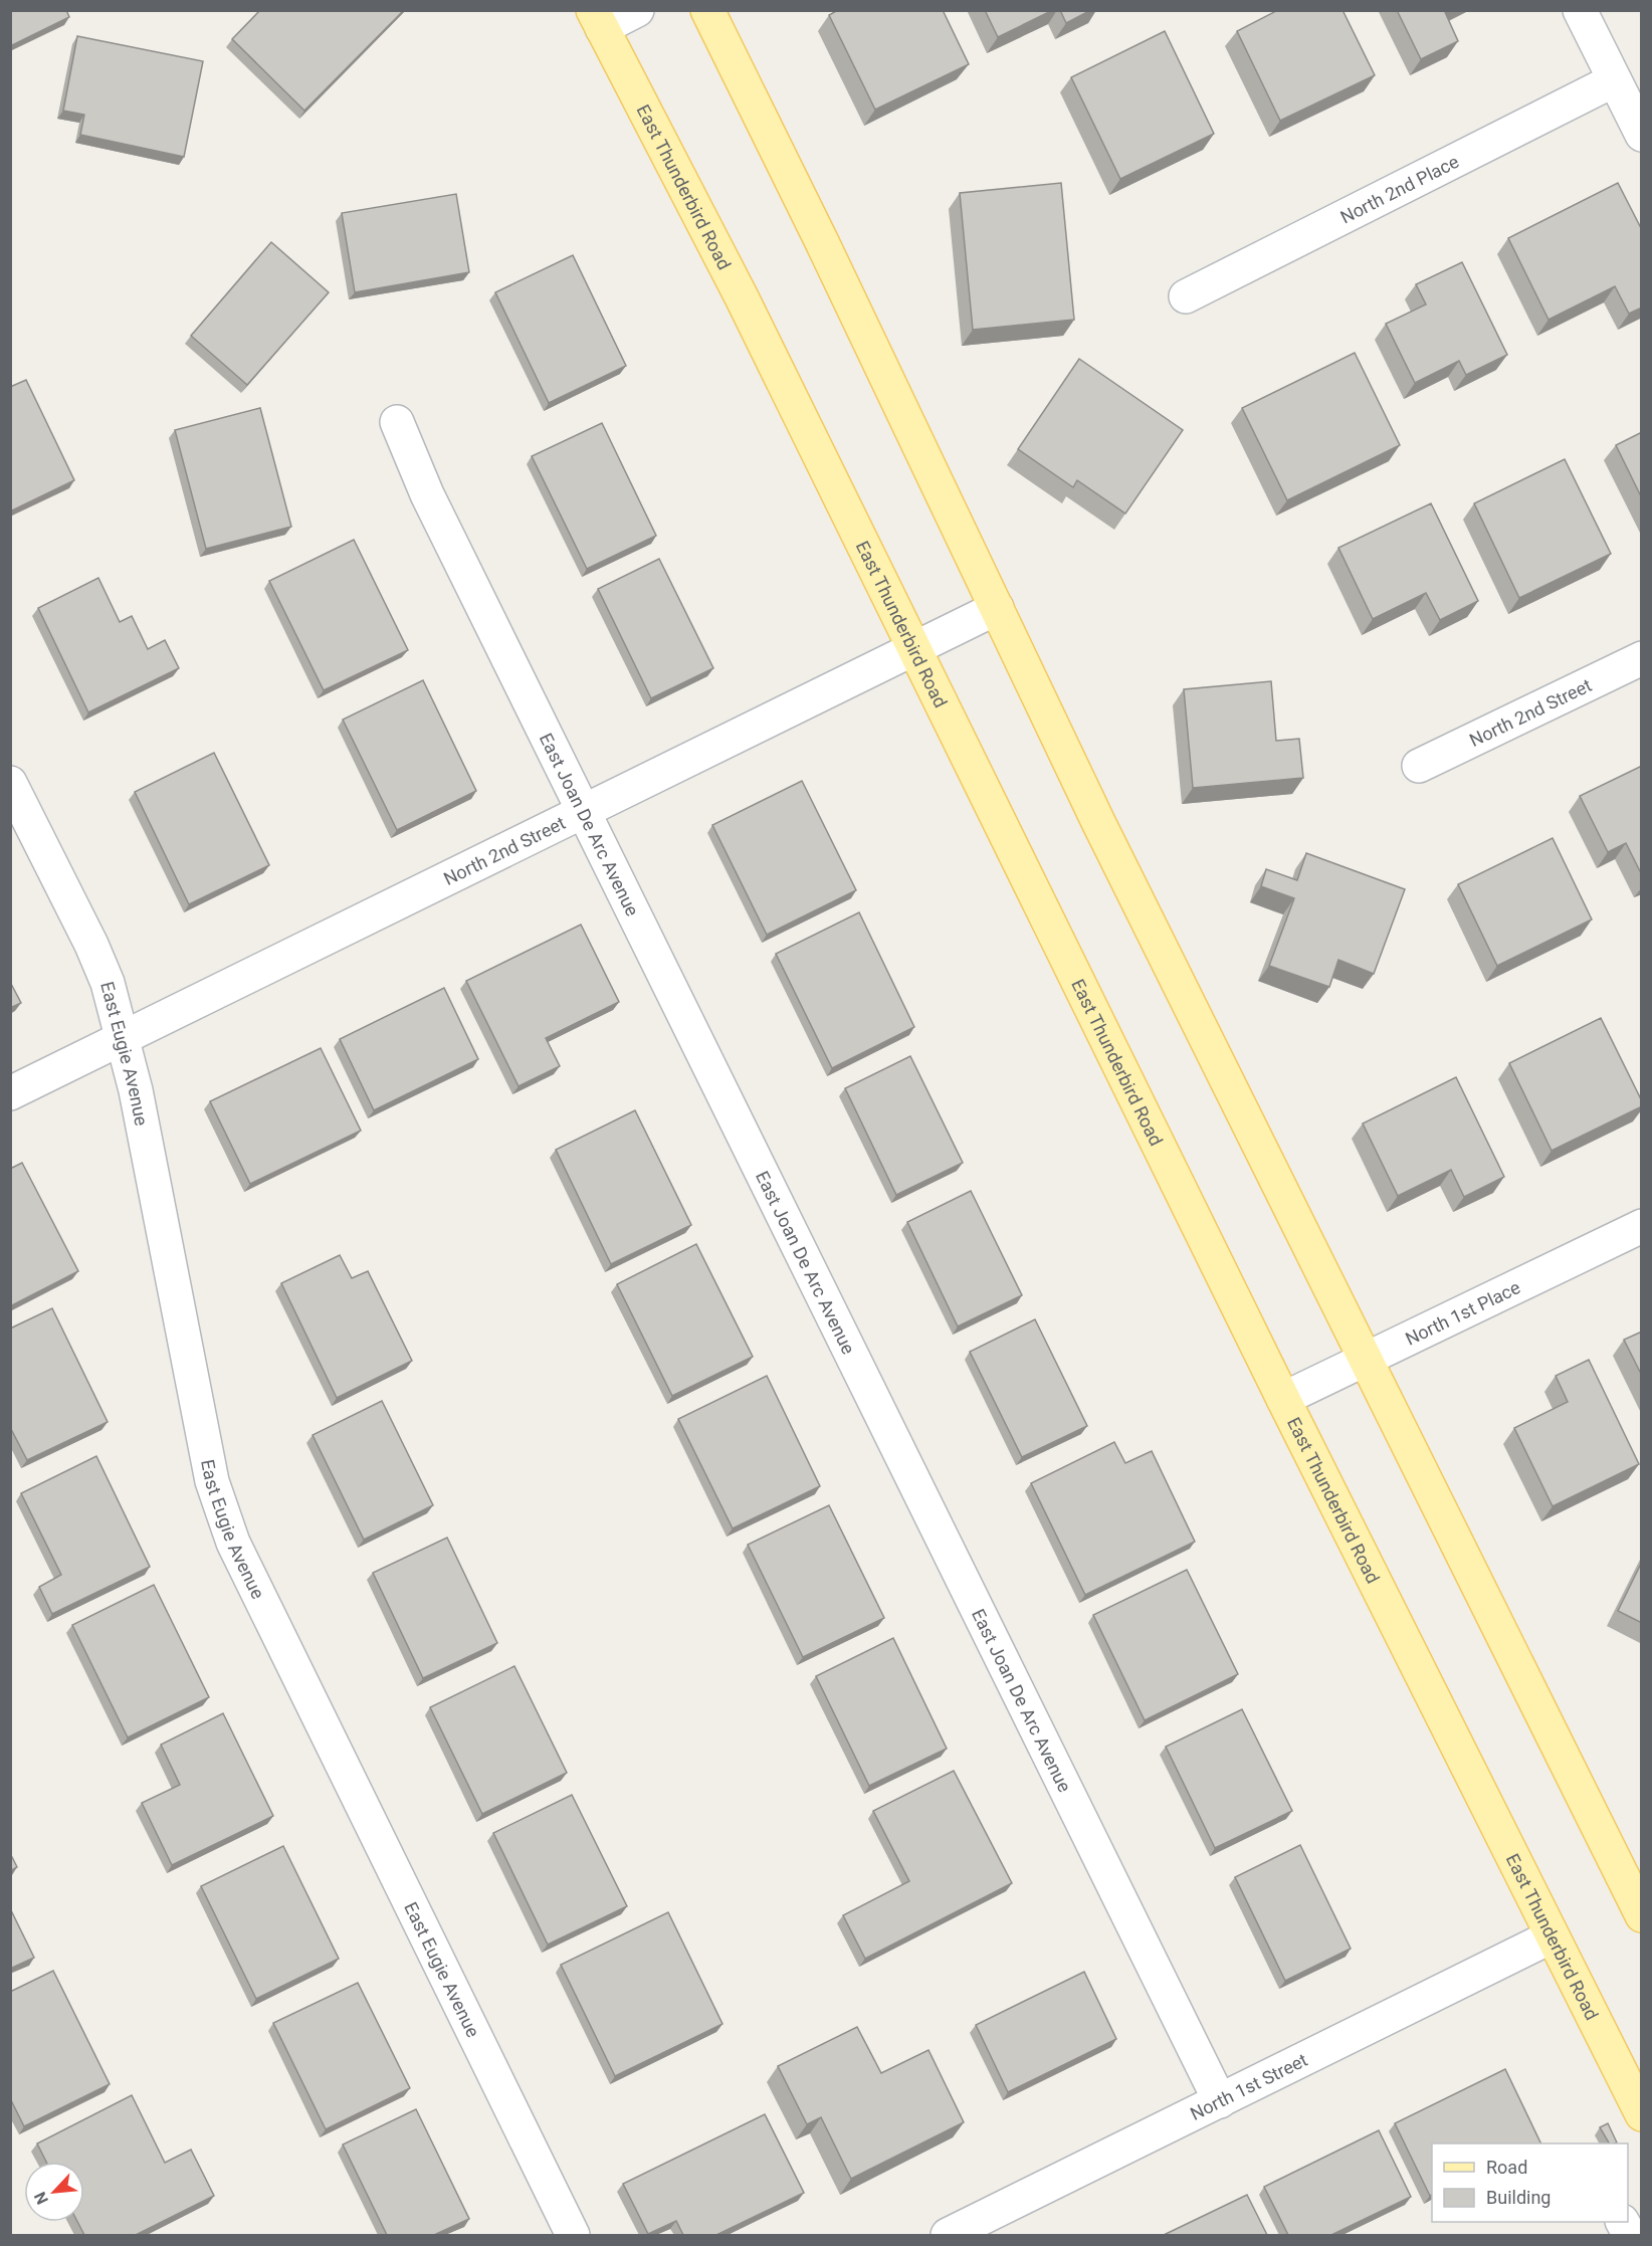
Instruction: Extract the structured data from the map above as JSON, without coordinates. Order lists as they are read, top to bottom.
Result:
{
  "streets": {
    "main road": ["East Thunderbird Road"],
    "street": [
      "North 2nd Place",
      "North 2nd Street",
      "East Joan De Arc Avenue",
      "East Eugie Avenue",
      "North 1st Place",
      "North 1st Street"
    ]
  },
  "crossings": [
    ["East Thunderbird Road", "North 2nd Street"],
    ["East Thunderbird Road", "North 1st Place"],
    ["East Thunderbird Road", "North 1st Street"],
    ["North 2nd Street", "East Joan De Arc Avenue"],
    ["North 2nd Street", "East Eugie Avenue"],
    ["East Joan De Arc Avenue", "North 1st Street"]
  ],
  "legend": ["Road", "Building"],
  "north": "bottom left"
}
